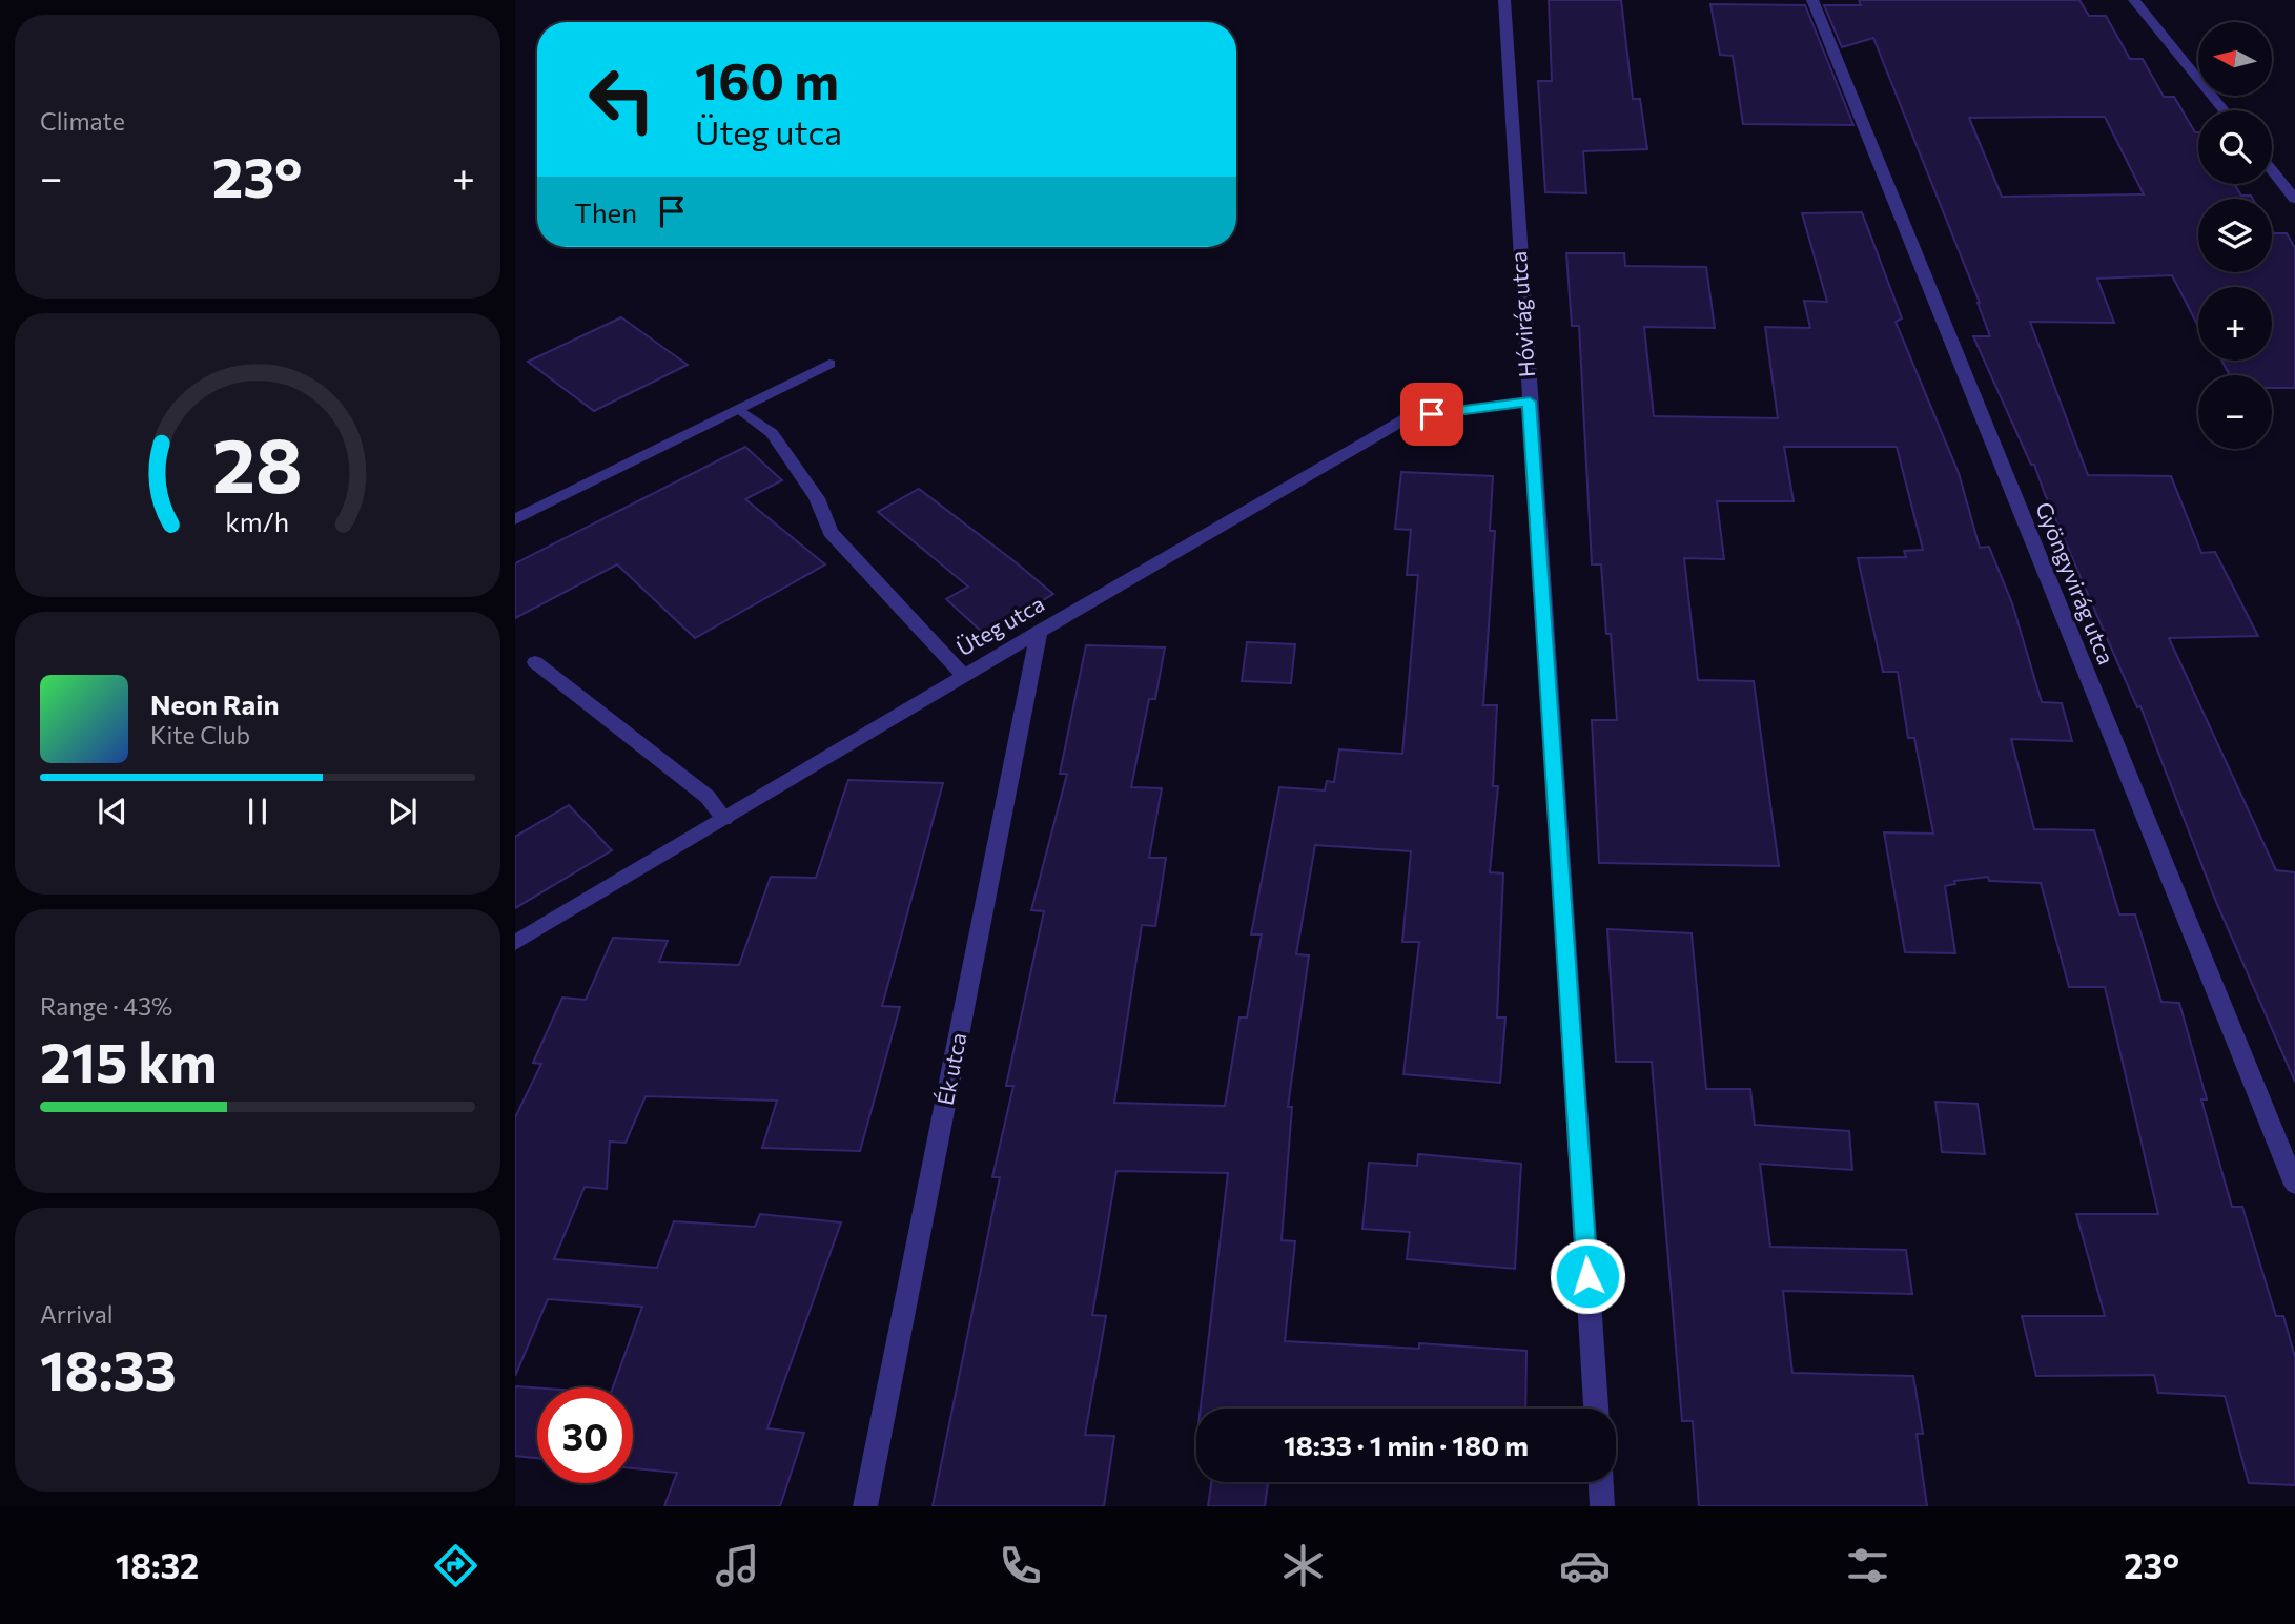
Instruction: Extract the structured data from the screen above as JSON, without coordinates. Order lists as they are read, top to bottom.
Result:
{
  "streets": {
    "street": [
      "Hóvirág utca",
      "Gyöngyvirág utca",
      "Üteg utca",
      "Ék utca"
    ]
  },
  "crossings": [
    ["Hóvirág utca", "Üteg utca"],
    ["Üteg utca", "Ék utca"]
  ],
  "north": "left",
  "page": {
    "tile": [
      "Climate",
      ["Range · 43%", "215 km"],
      ["Arrival", "18:33"]
    ],
    "map_buttons": ["+", "−"],
    "turn": ["160 m", "Üteg utca"],
    "heat": ["−", "23°", "+"],
    "then": "Then",
    "song": ["Neon Rain", "Kite Club"],
    "limit": "30",
    "trip": "18:33 · 1 min · 180 m",
    "tabs": ["18:32", "23°"],
    "gauge": ["28", "km/h"]
  }
}
